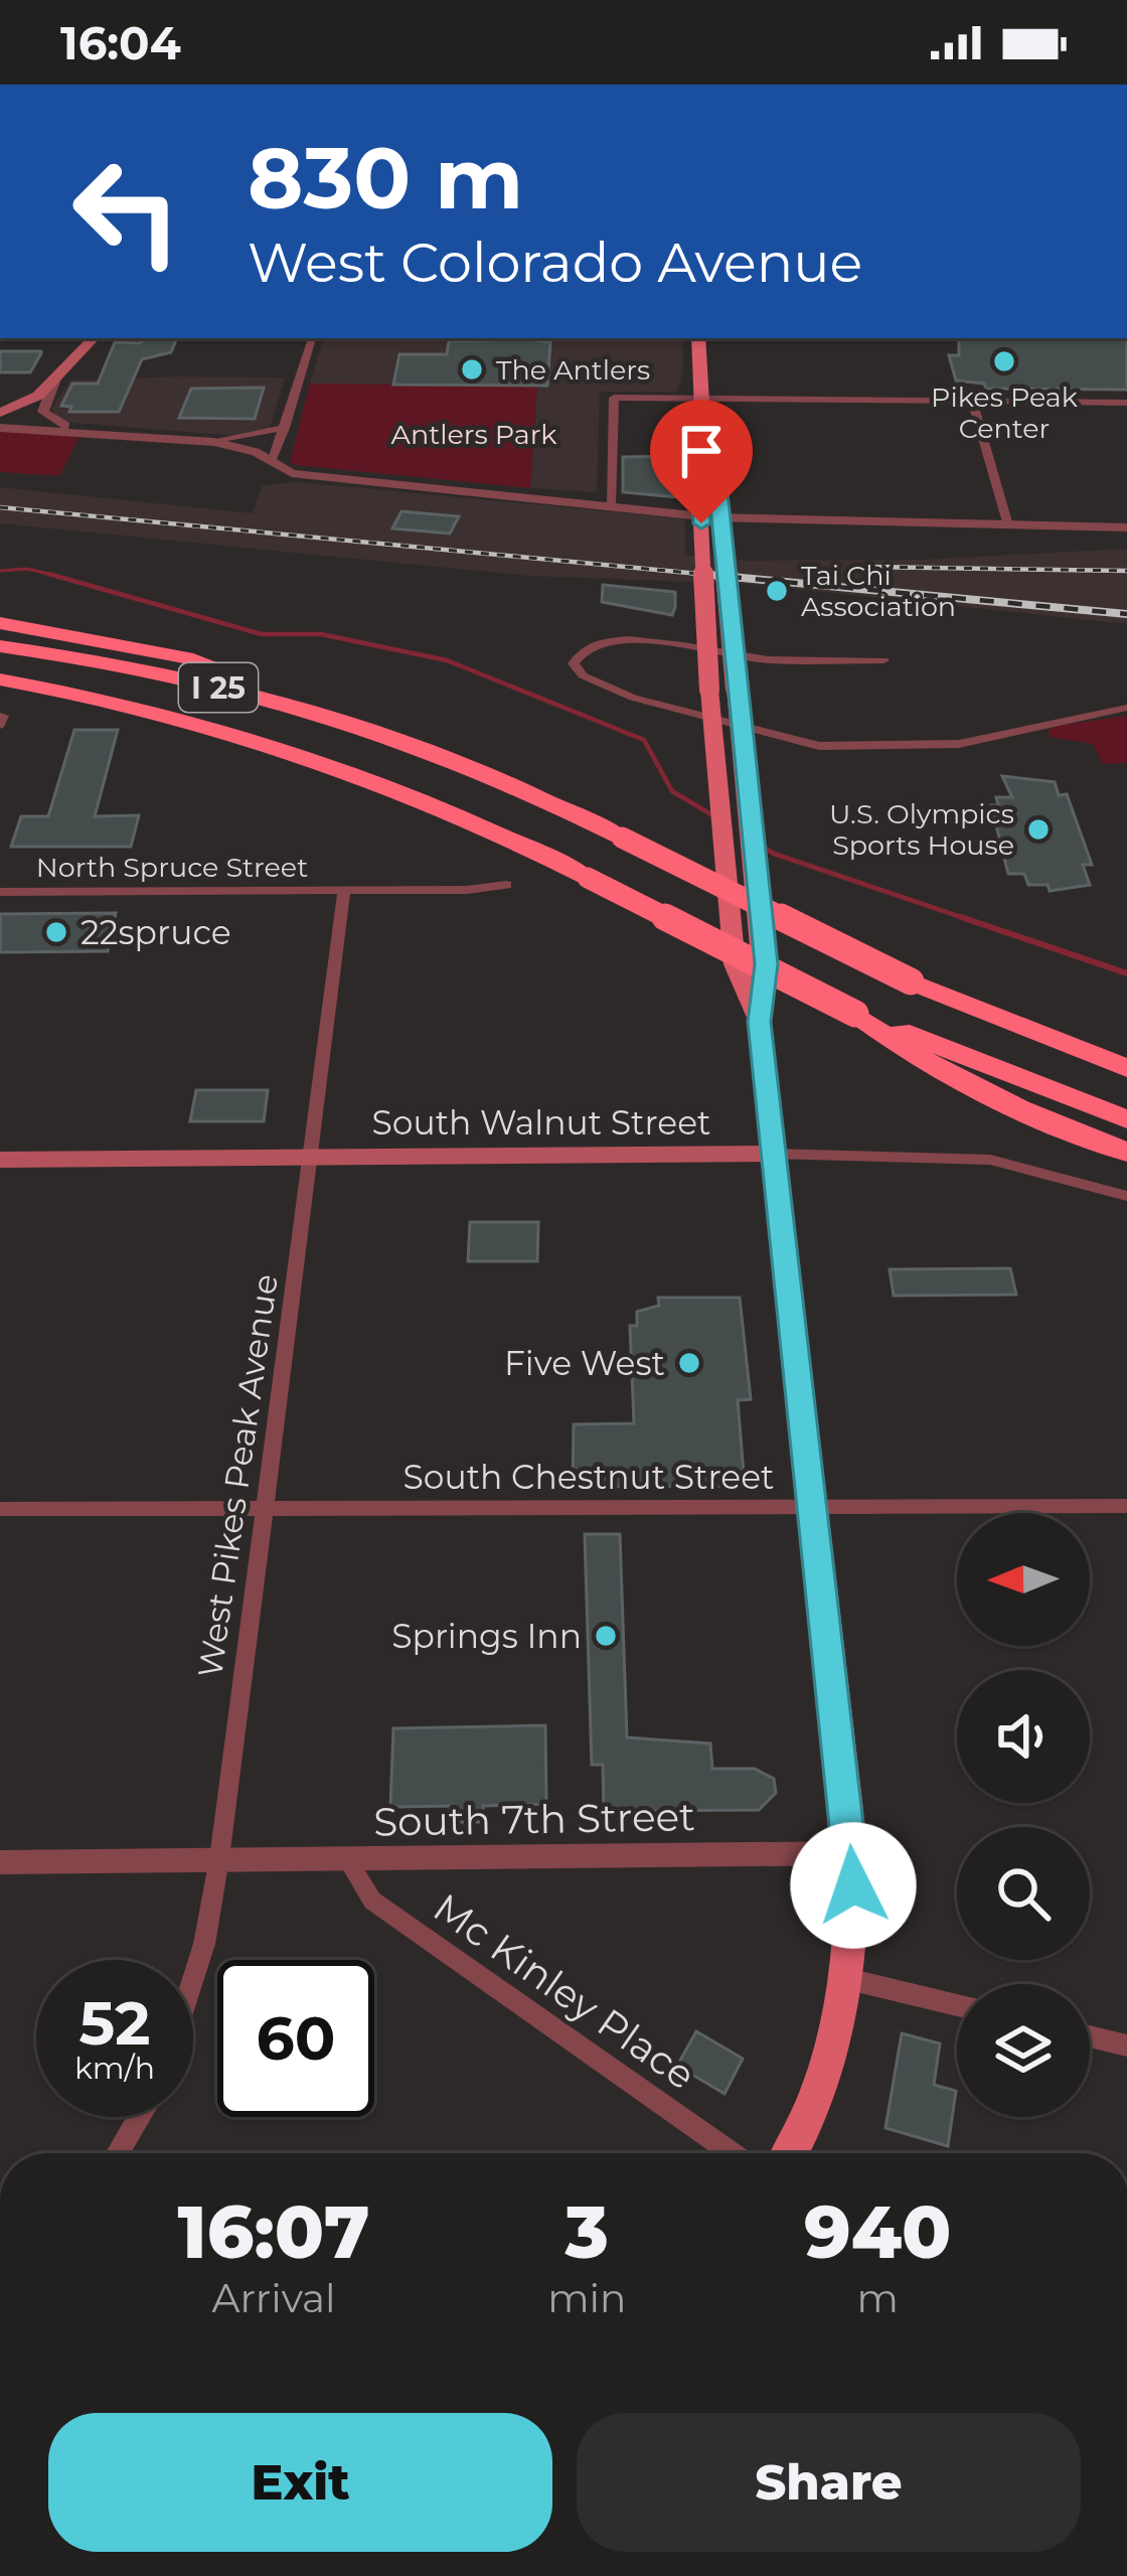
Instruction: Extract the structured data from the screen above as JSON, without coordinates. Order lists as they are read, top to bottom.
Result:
{
  "streets": {
    "highway": ["I 25"],
    "main road": ["South Walnut Street"],
    "street": [
      "North Spruce Street",
      "West Pikes Peak Avenue",
      "South Chestnut Street",
      "South 7th Street",
      "Mc Kinley Place"
    ]
  },
  "crossings": [
    ["North Spruce Street", "West Pikes Peak Avenue"],
    ["South Walnut Street", "West Pikes Peak Avenue"],
    ["West Pikes Peak Avenue", "South Chestnut Street"],
    ["West Pikes Peak Avenue", "South 7th Street"],
    ["South 7th Street", "Mc Kinley Place"]
  ],
  "parks": ["Antlers Park"],
  "places": [
    "Pikes Peak Center",
    "The Antlers",
    "Tai Chi Association",
    "U.S. Olympics Sports House",
    "22spruce",
    "Five West",
    "Springs Inn"
  ],
  "north": "left",
  "page": {
    "status": "16:04",
    "turn": ["830 m", "West Colorado Avenue"],
    "speed": "52 km/h",
    "limit": "60",
    "eta": [
      "16:07",
      "Arrival",
      "3",
      "min",
      "940",
      "m"
    ],
    "buttons": ["Exit", "Share"]
  }
}
